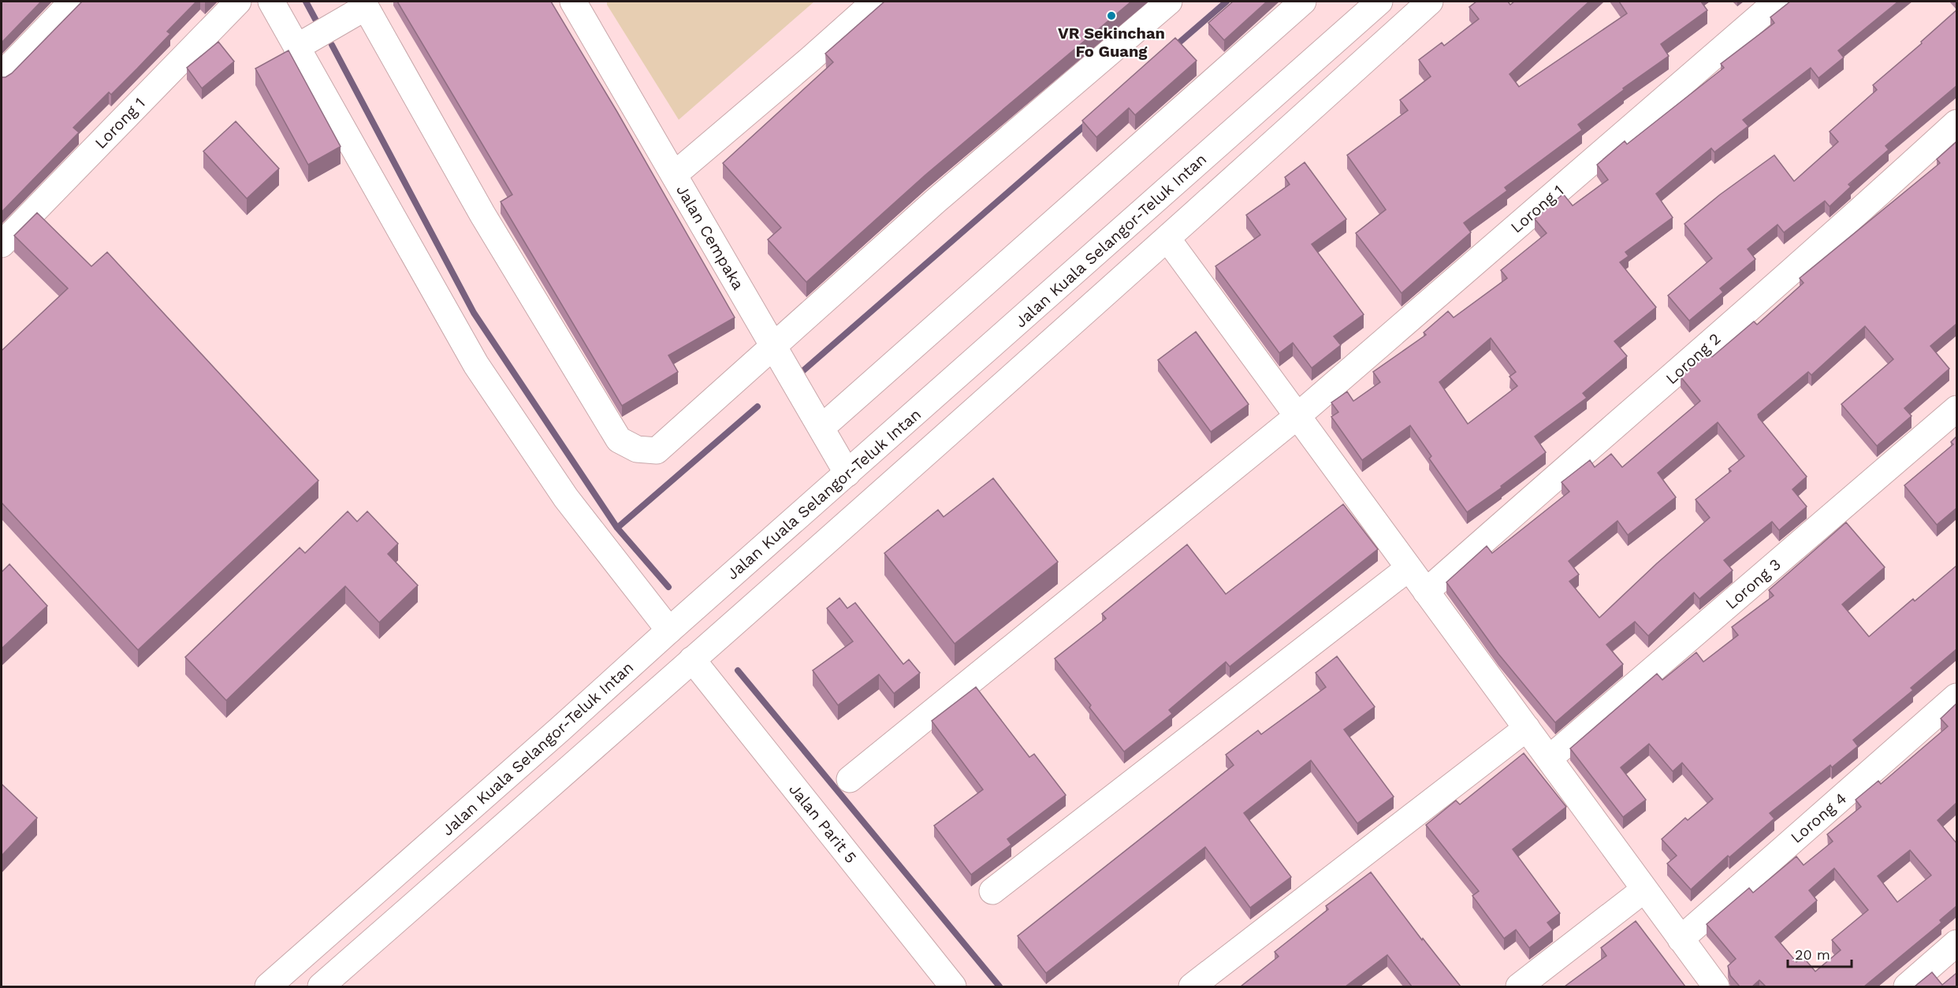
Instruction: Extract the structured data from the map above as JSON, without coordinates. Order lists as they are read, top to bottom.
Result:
{
  "streets": {
    "main road": [
      "Lorong 1",
      "Jalan Cempaka",
      "Jalan Kuala Selangor-Teluk Intan",
      "Lorong 2",
      "Lorong 3",
      "Lorong 4",
      "Jalan Parit 5"
    ]
  },
  "crossings": [
    ["Jalan Cempaka", "Jalan Kuala Selangor-Teluk Intan"]
  ],
  "places": ["VR Sekinchan Fo Guang"],
  "scale_bar": "20 m"
}
